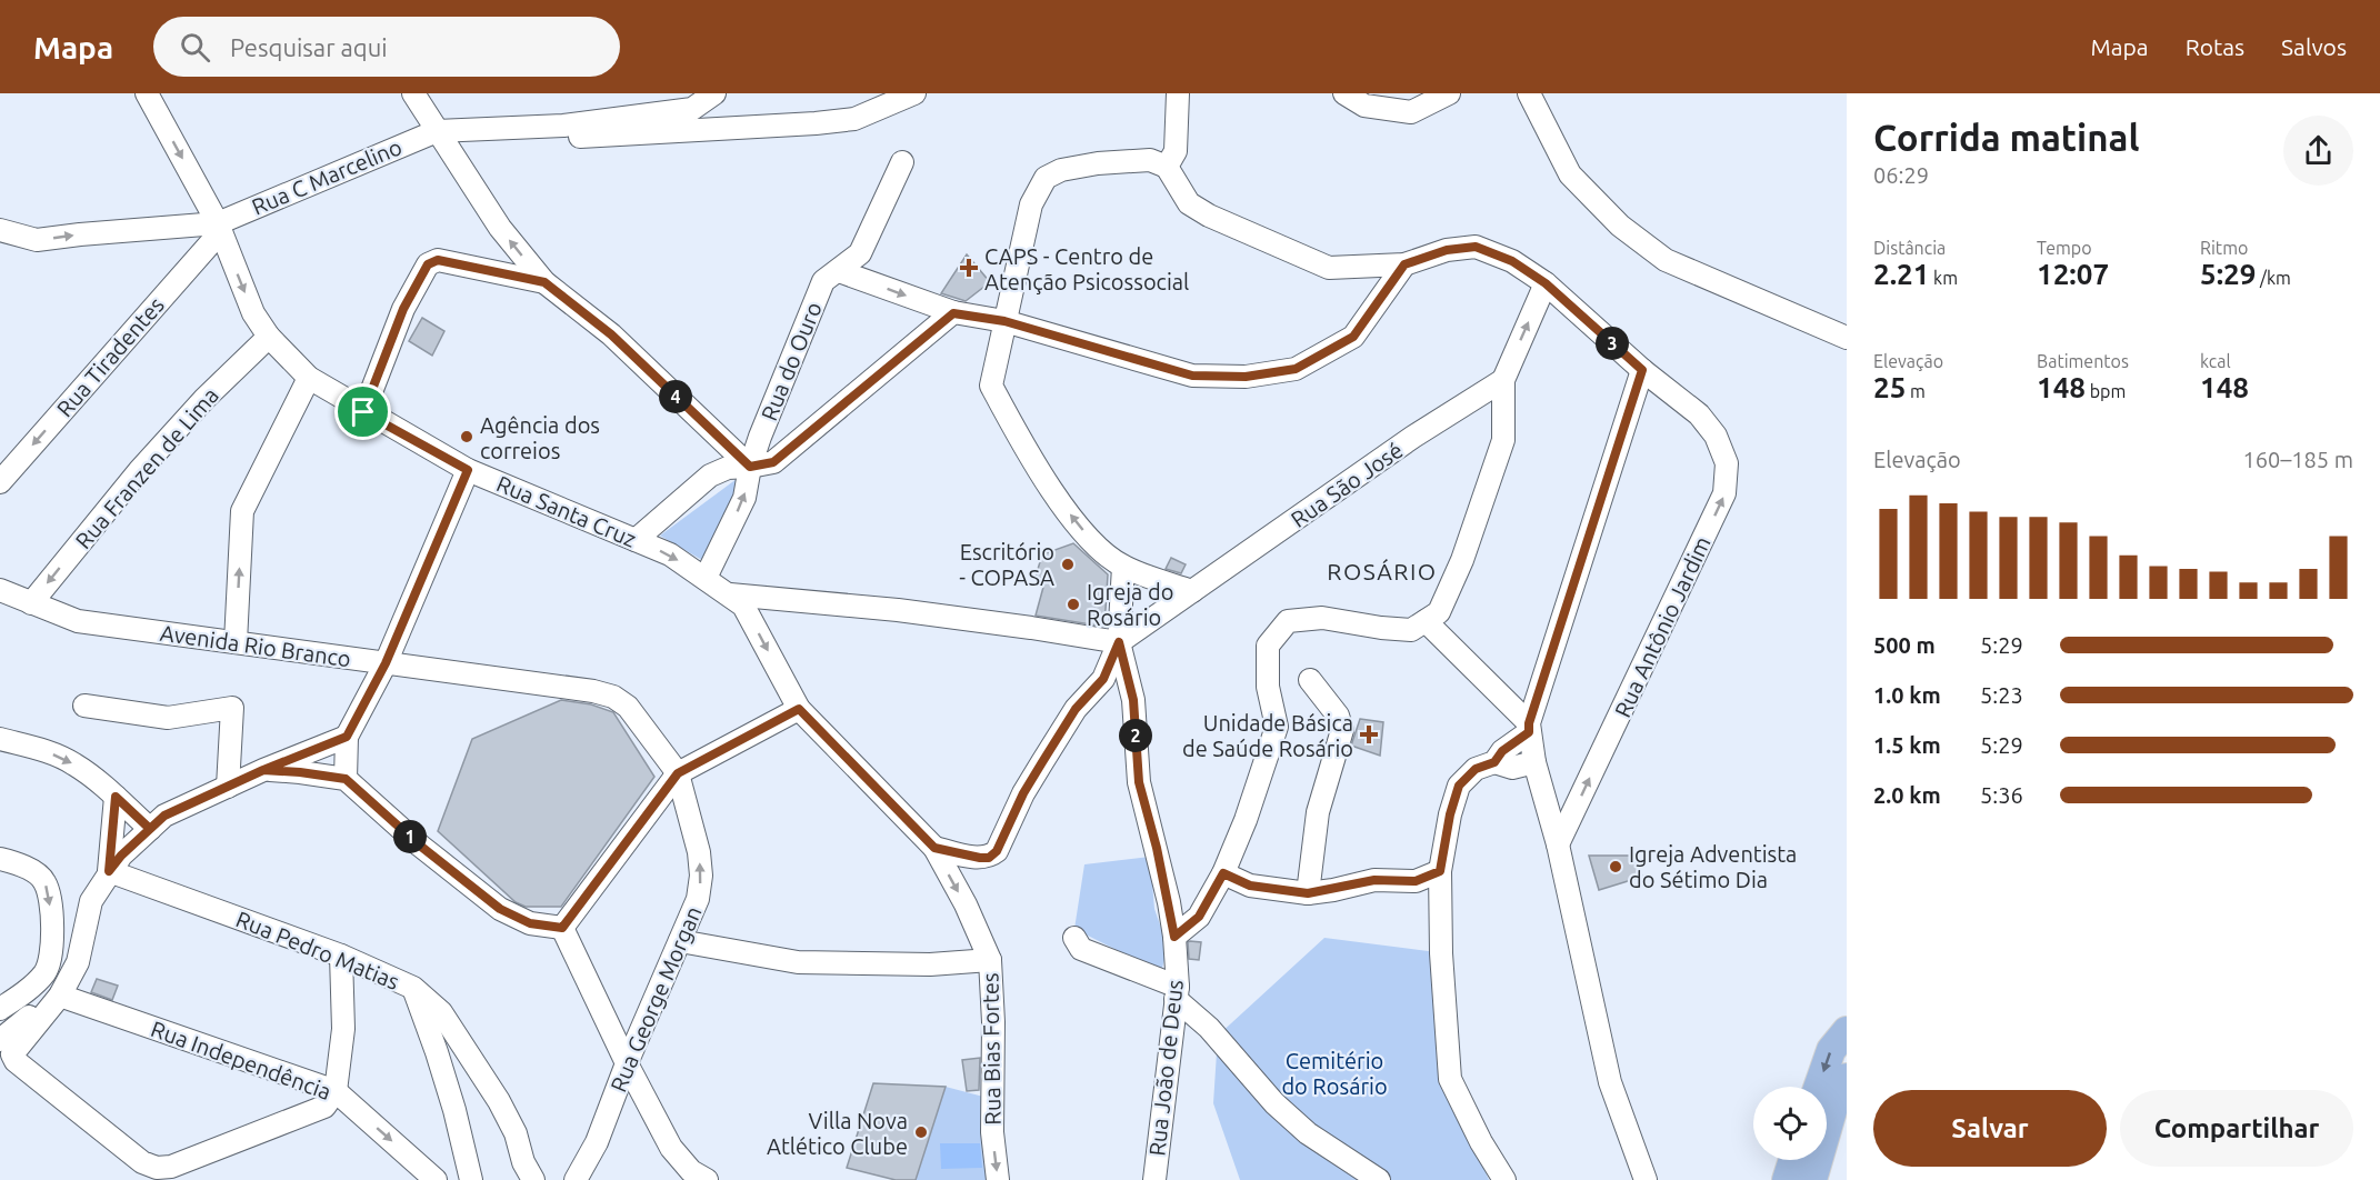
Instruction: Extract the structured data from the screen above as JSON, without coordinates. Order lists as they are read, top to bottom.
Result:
{
  "streets": {
    "street": [
      "Rua C Marcelino",
      "Rua Tiradentes",
      "Rua do Ouro",
      "Rua Franzen de Lima",
      "Rua São José",
      "Rua Santa Cruz",
      "Rua Antônio Jardim",
      "Avenida Rio Branco",
      "Rua Pedro Matias",
      "Rua George Morgan",
      "Rua Bias Fortes",
      "Rua Independência",
      "Rua João de Deus"
    ]
  },
  "crossings": [
    ["Rua C Marcelino", "Rua Tiradentes"],
    ["Rua C Marcelino", "Rua Santa Cruz"],
    ["Rua Tiradentes", "Rua Santa Cruz"],
    ["Rua do Ouro", "Rua Santa Cruz"],
    ["Rua do Ouro", "Rua Bias Fortes"],
    ["Rua Franzen de Lima", "Rua Santa Cruz"],
    ["Rua Franzen de Lima", "Avenida Rio Branco"],
    ["Rua São José", "Rua João de Deus"],
    ["Rua Santa Cruz", "Rua Bias Fortes"],
    ["Avenida Rio Branco", "Rua George Morgan"]
  ],
  "one_way": [
    "Rua Tiradentes",
    "Rua Franzen de Lima",
    "Rua Santa Cruz",
    "Rua George Morgan",
    "Rua Bias Fortes"
  ],
  "districts": ["ROSÁRIO"],
  "parks": ["Cemitério do Rosário"],
  "places": {
    "health": ["CAPS - Centro de Atenção Psicossocial", "Unidade Básica de Saúde Rosário"],
    "other": [
      "Agência dos correios",
      "Escritório - COPASA",
      "Igreja do Rosário",
      "Igreja Adventista do Sétimo Dia",
      "Villa Nova Atlético Clube"
    ]
  },
  "page": {
    "header": "Mapa",
    "search": "Pesquisar aqui",
    "nav": ["Mapa", "Rotas", "Salvos"],
    "heading": ["Corrida matinal", "06:29"],
    "stats": [
      ["Distância", "2.21 km"],
      ["Tempo", "12:07"],
      ["Ritmo", "5:29 /km"],
      ["Elevação", "25 m"],
      ["Batimentos", "148 bpm"],
      ["kcal", "148"]
    ],
    "pins": [
      "3",
      "4",
      "2",
      "1"
    ],
    "chart": ["Elevação", "160–185 m"],
    "list": [
      {
        "name": "500 m",
        "note": "5:29"
      },
      {
        "name": "1.0 km",
        "note": "5:23"
      },
      {
        "name": "1.5 km",
        "note": "5:29"
      },
      {
        "name": "2.0 km",
        "note": "5:36"
      }
    ],
    "buttons": ["Salvar", "Compartilhar"]
  }
}
